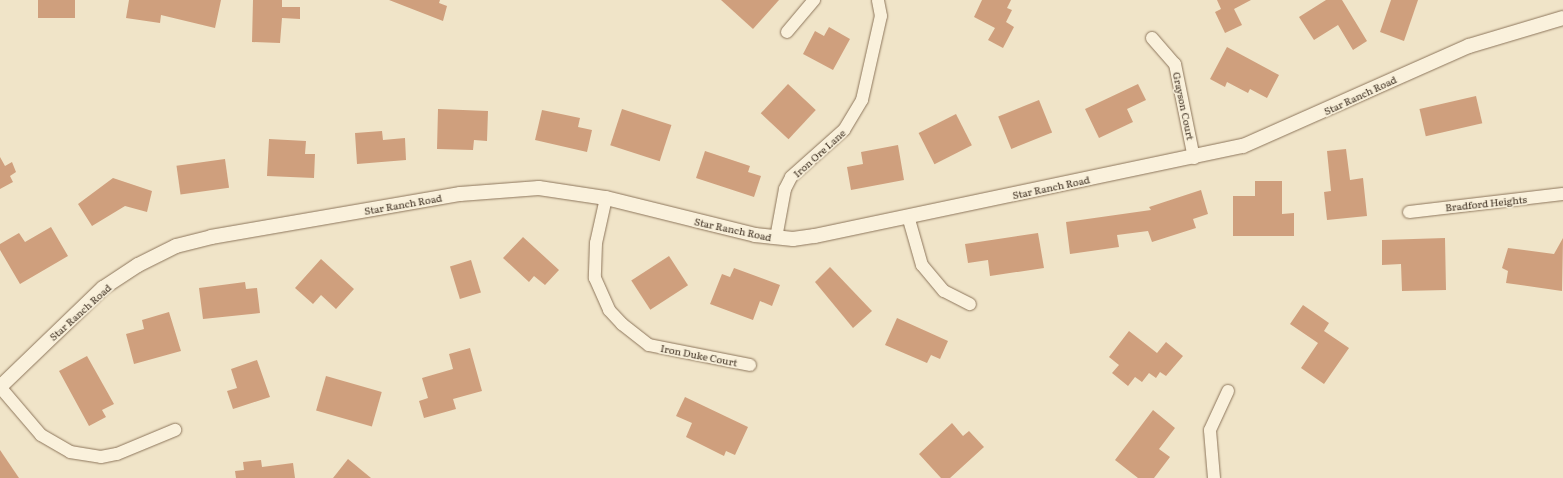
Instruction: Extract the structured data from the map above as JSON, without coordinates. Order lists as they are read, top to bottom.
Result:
{
  "streets": {
    "street": [
      "Star Ranch Road",
      "Grayson Court",
      "Iron Ore Lane",
      "Bradford Heights",
      "Iron Duke Court"
    ]
  },
  "crossings": [
    ["Star Ranch Road", "Grayson Court"],
    ["Star Ranch Road", "Iron Ore Lane"],
    ["Star Ranch Road", "Iron Duke Court"]
  ]
}
